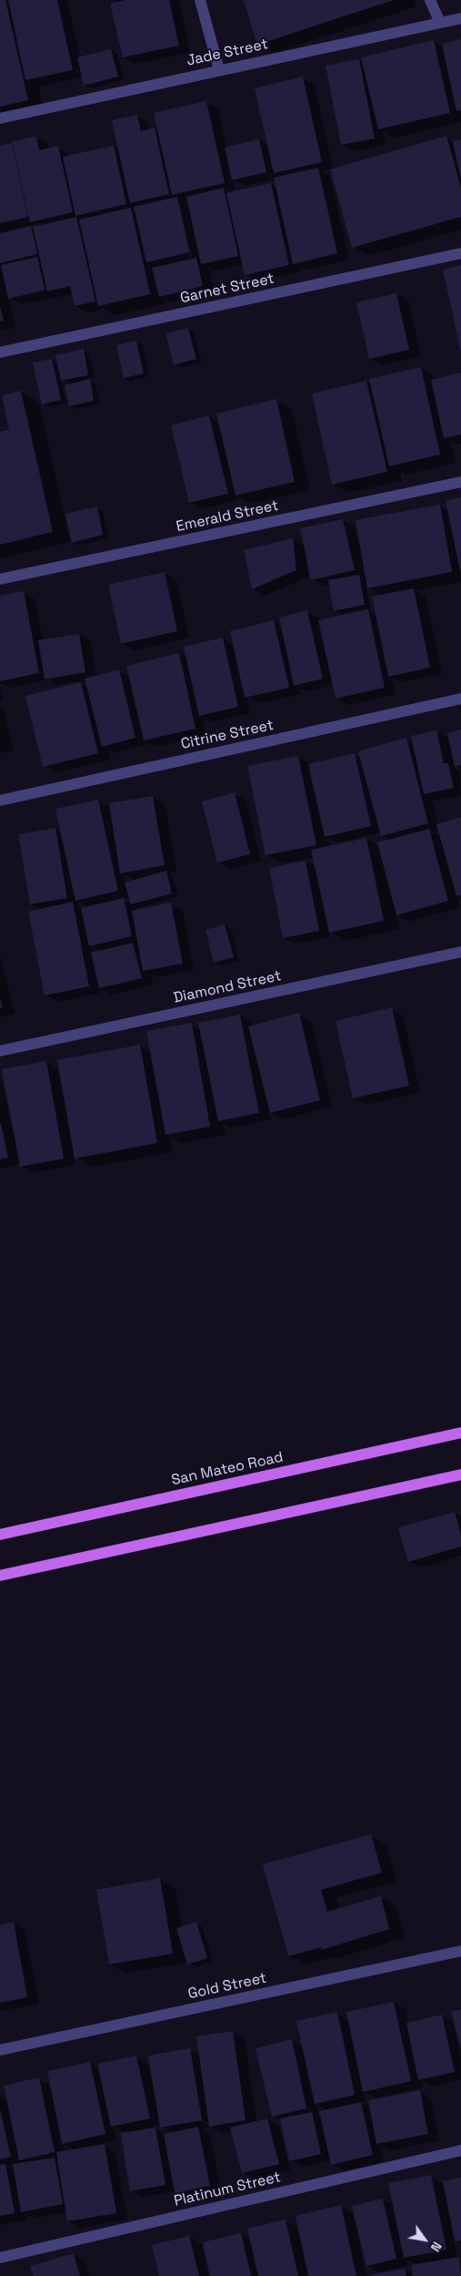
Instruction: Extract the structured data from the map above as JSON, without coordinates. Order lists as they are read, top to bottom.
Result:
{
  "streets": {
    "main road": ["San Mateo Road"],
    "street": [
      "Jade Street",
      "Garnet Street",
      "Emerald Street",
      "Citrine Street",
      "Diamond Street",
      "Gold Street",
      "Platinum Street"
    ]
  },
  "north": "bottom right"
}
